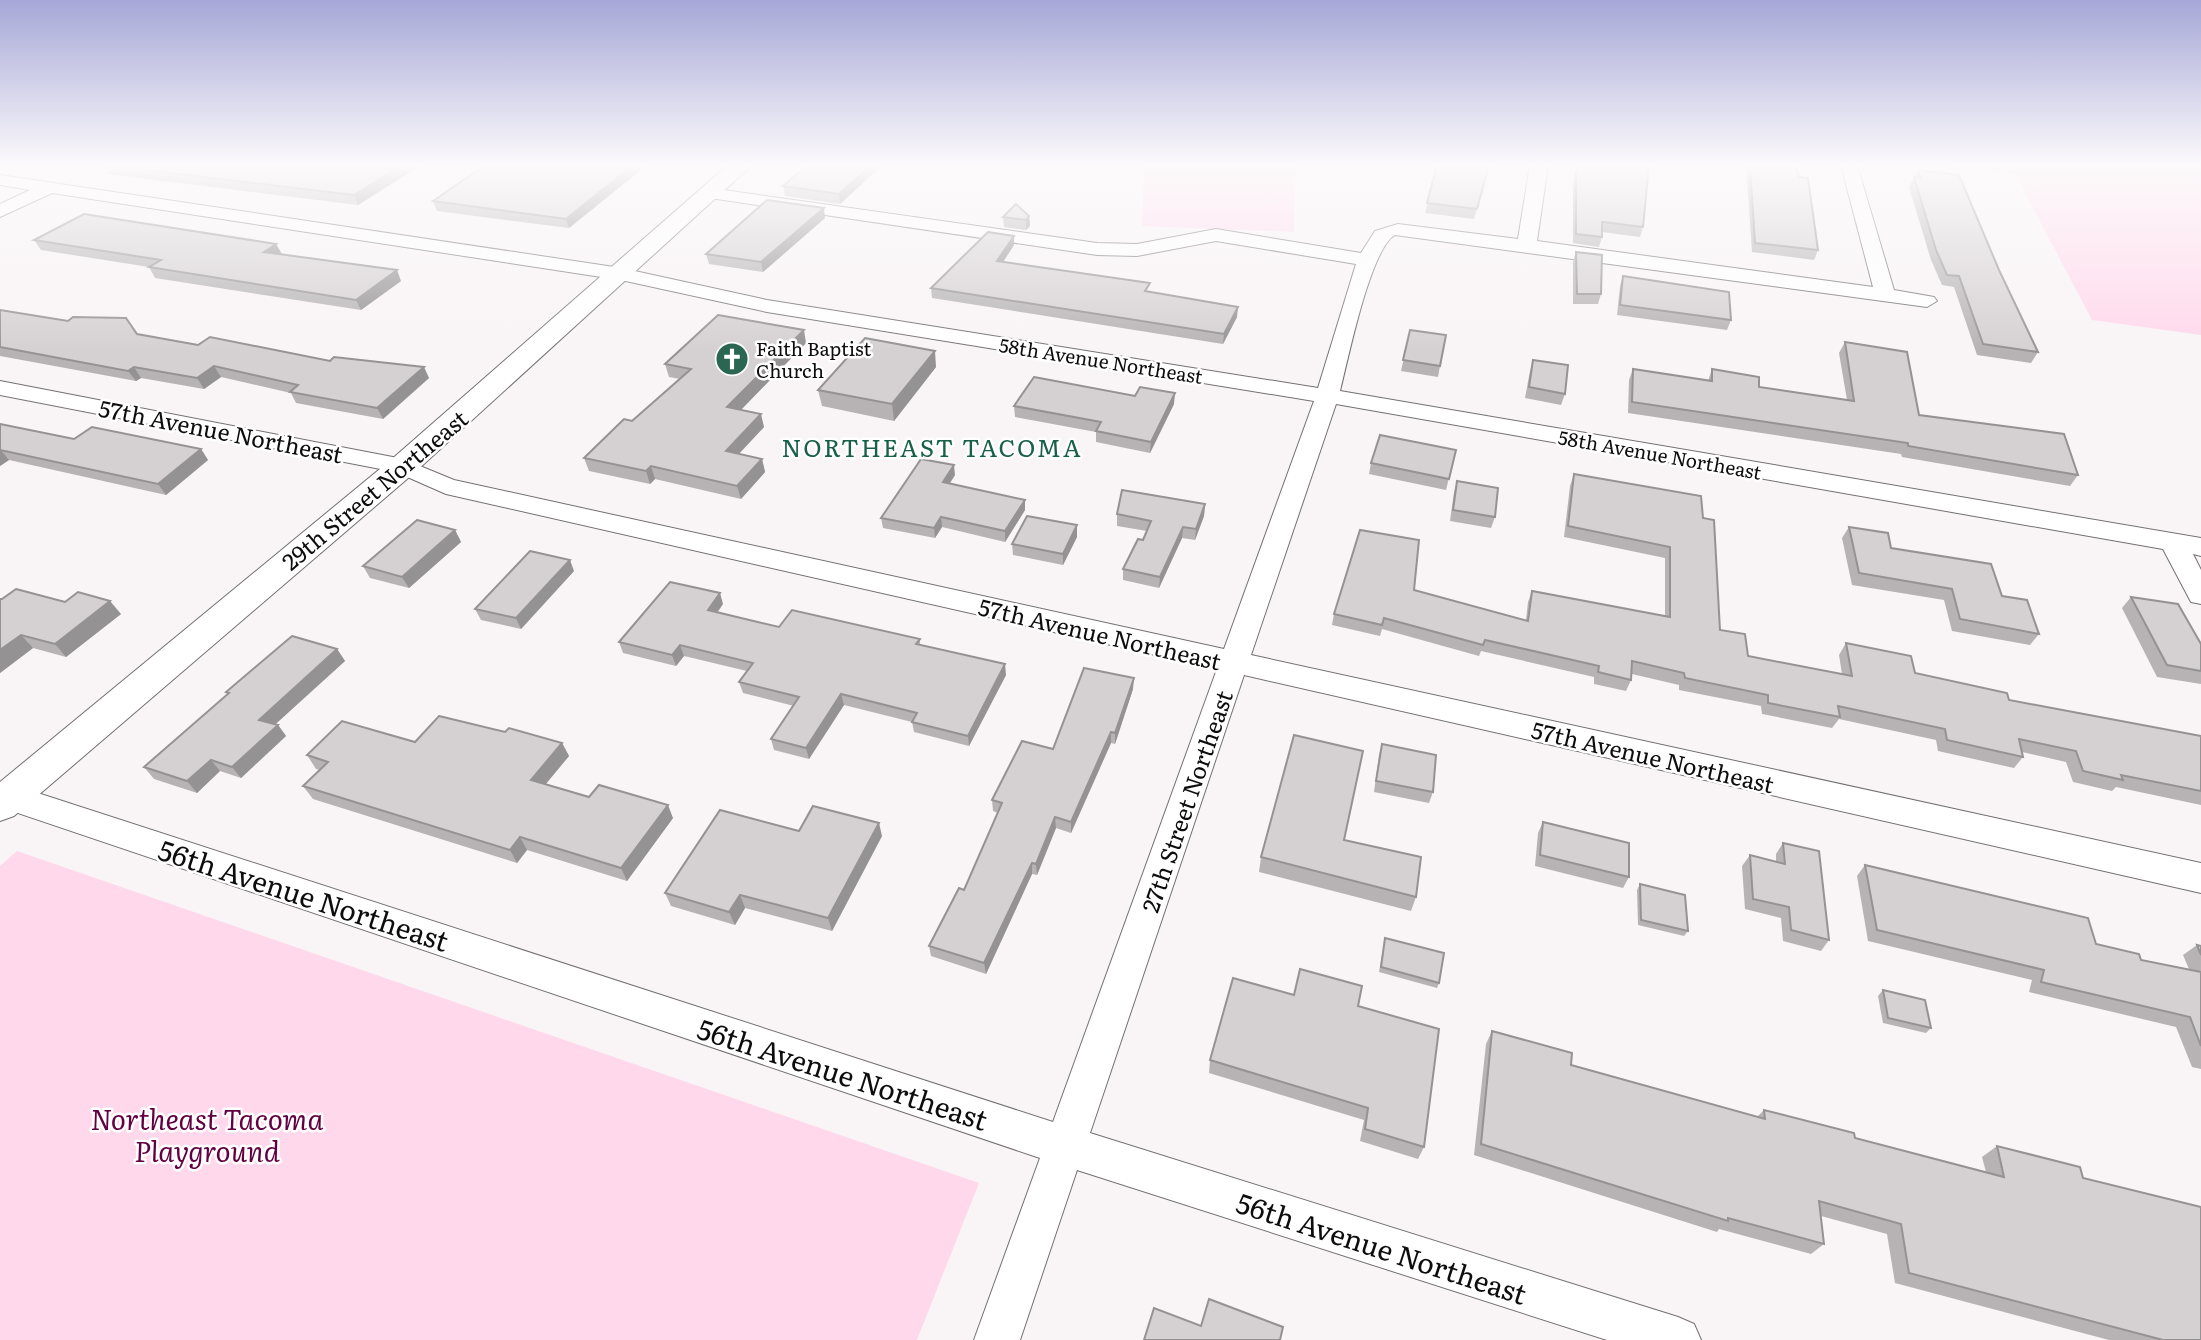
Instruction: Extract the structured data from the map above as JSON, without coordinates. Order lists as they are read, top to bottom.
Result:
{
  "streets": {
    "street": [
      "58th Avenue Northeast",
      "57th Avenue Northeast",
      "29th Street Northeast",
      "27th Street Northeast",
      "56th Avenue Northeast"
    ]
  },
  "crossings": [
    ["58th Avenue Northeast", "29th Street Northeast"],
    ["58th Avenue Northeast", "27th Street Northeast"],
    ["57th Avenue Northeast", "29th Street Northeast"],
    ["57th Avenue Northeast", "27th Street Northeast"],
    ["29th Street Northeast", "56th Avenue Northeast"],
    ["27th Street Northeast", "56th Avenue Northeast"]
  ],
  "districts": ["NORTHEAST TACOMA"],
  "parks": ["Northeast Tacoma Playground"],
  "places": {
    "church": ["Faith Baptist Church"]
  }
}
